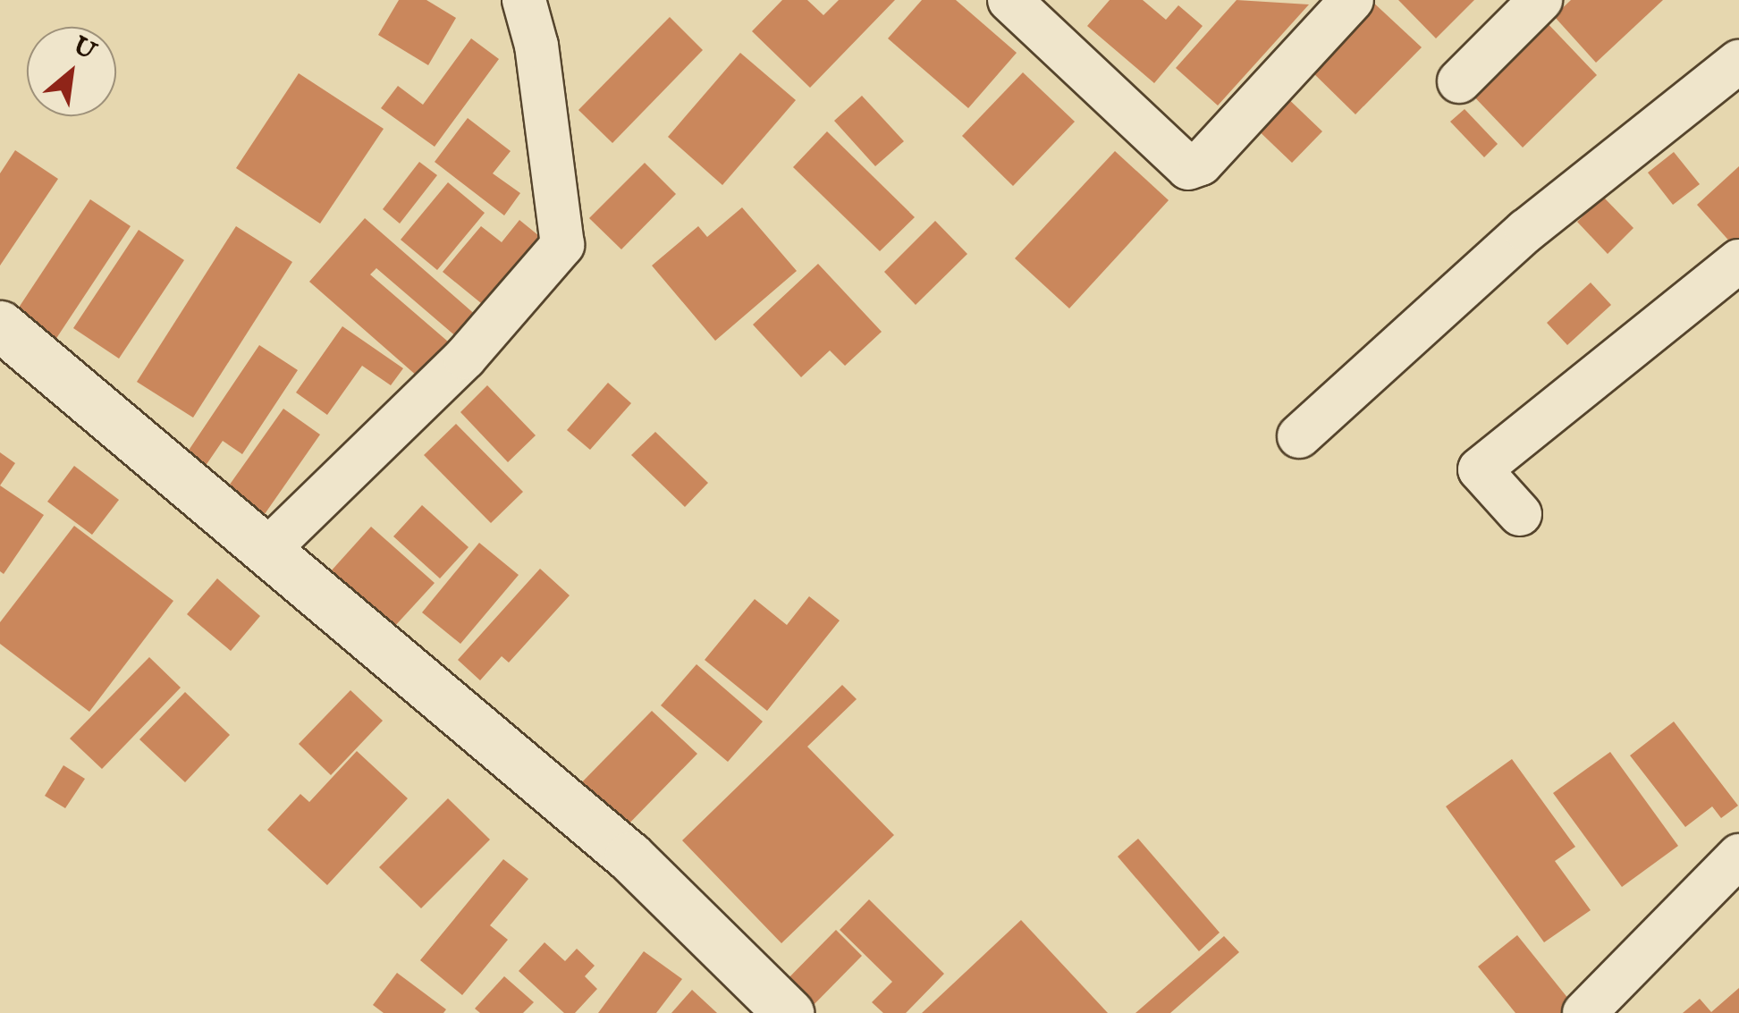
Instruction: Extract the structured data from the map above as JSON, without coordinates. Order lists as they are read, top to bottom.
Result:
{
  "north": "top right"
}
